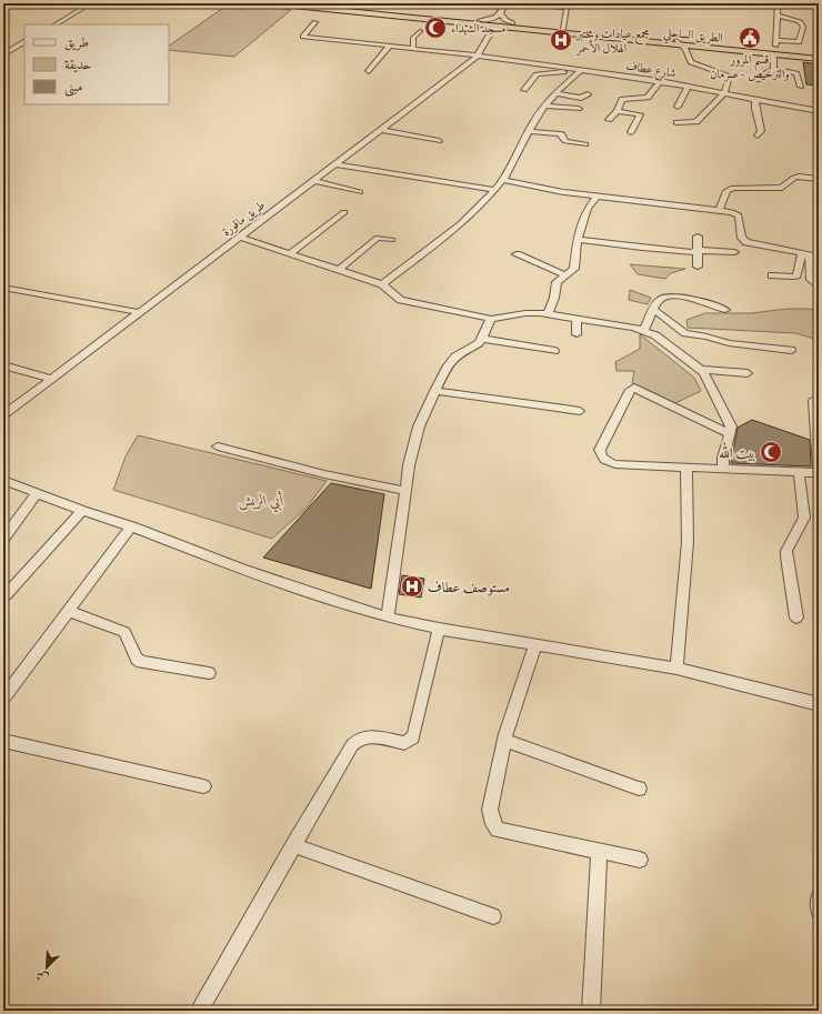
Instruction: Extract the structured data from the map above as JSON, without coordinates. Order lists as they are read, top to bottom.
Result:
{
  "streets": {
    "highway": ["الطريق الساحلي"],
    "street": ["شارع عطاف", "طريق ماقورة"]
  },
  "crossings": [
    ["الطريق الساحلي", "طريق ماقورة"],
    ["شارع عطاف", "طريق ماقورة"]
  ],
  "parks": ["أبي الريش"],
  "places": {
    "mosque": ["مسجد الشهداء", "بيت الله"],
    "public building": ["قسم المرور والترخيص - صرمان"],
    "hospital": ["مجمع عيادات ومختبر الهلال الأحمر", "مستوصف عطاف"]
  },
  "legend": ["طريق", "حديقة", "مبنى"],
  "north": "bottom left"
}
